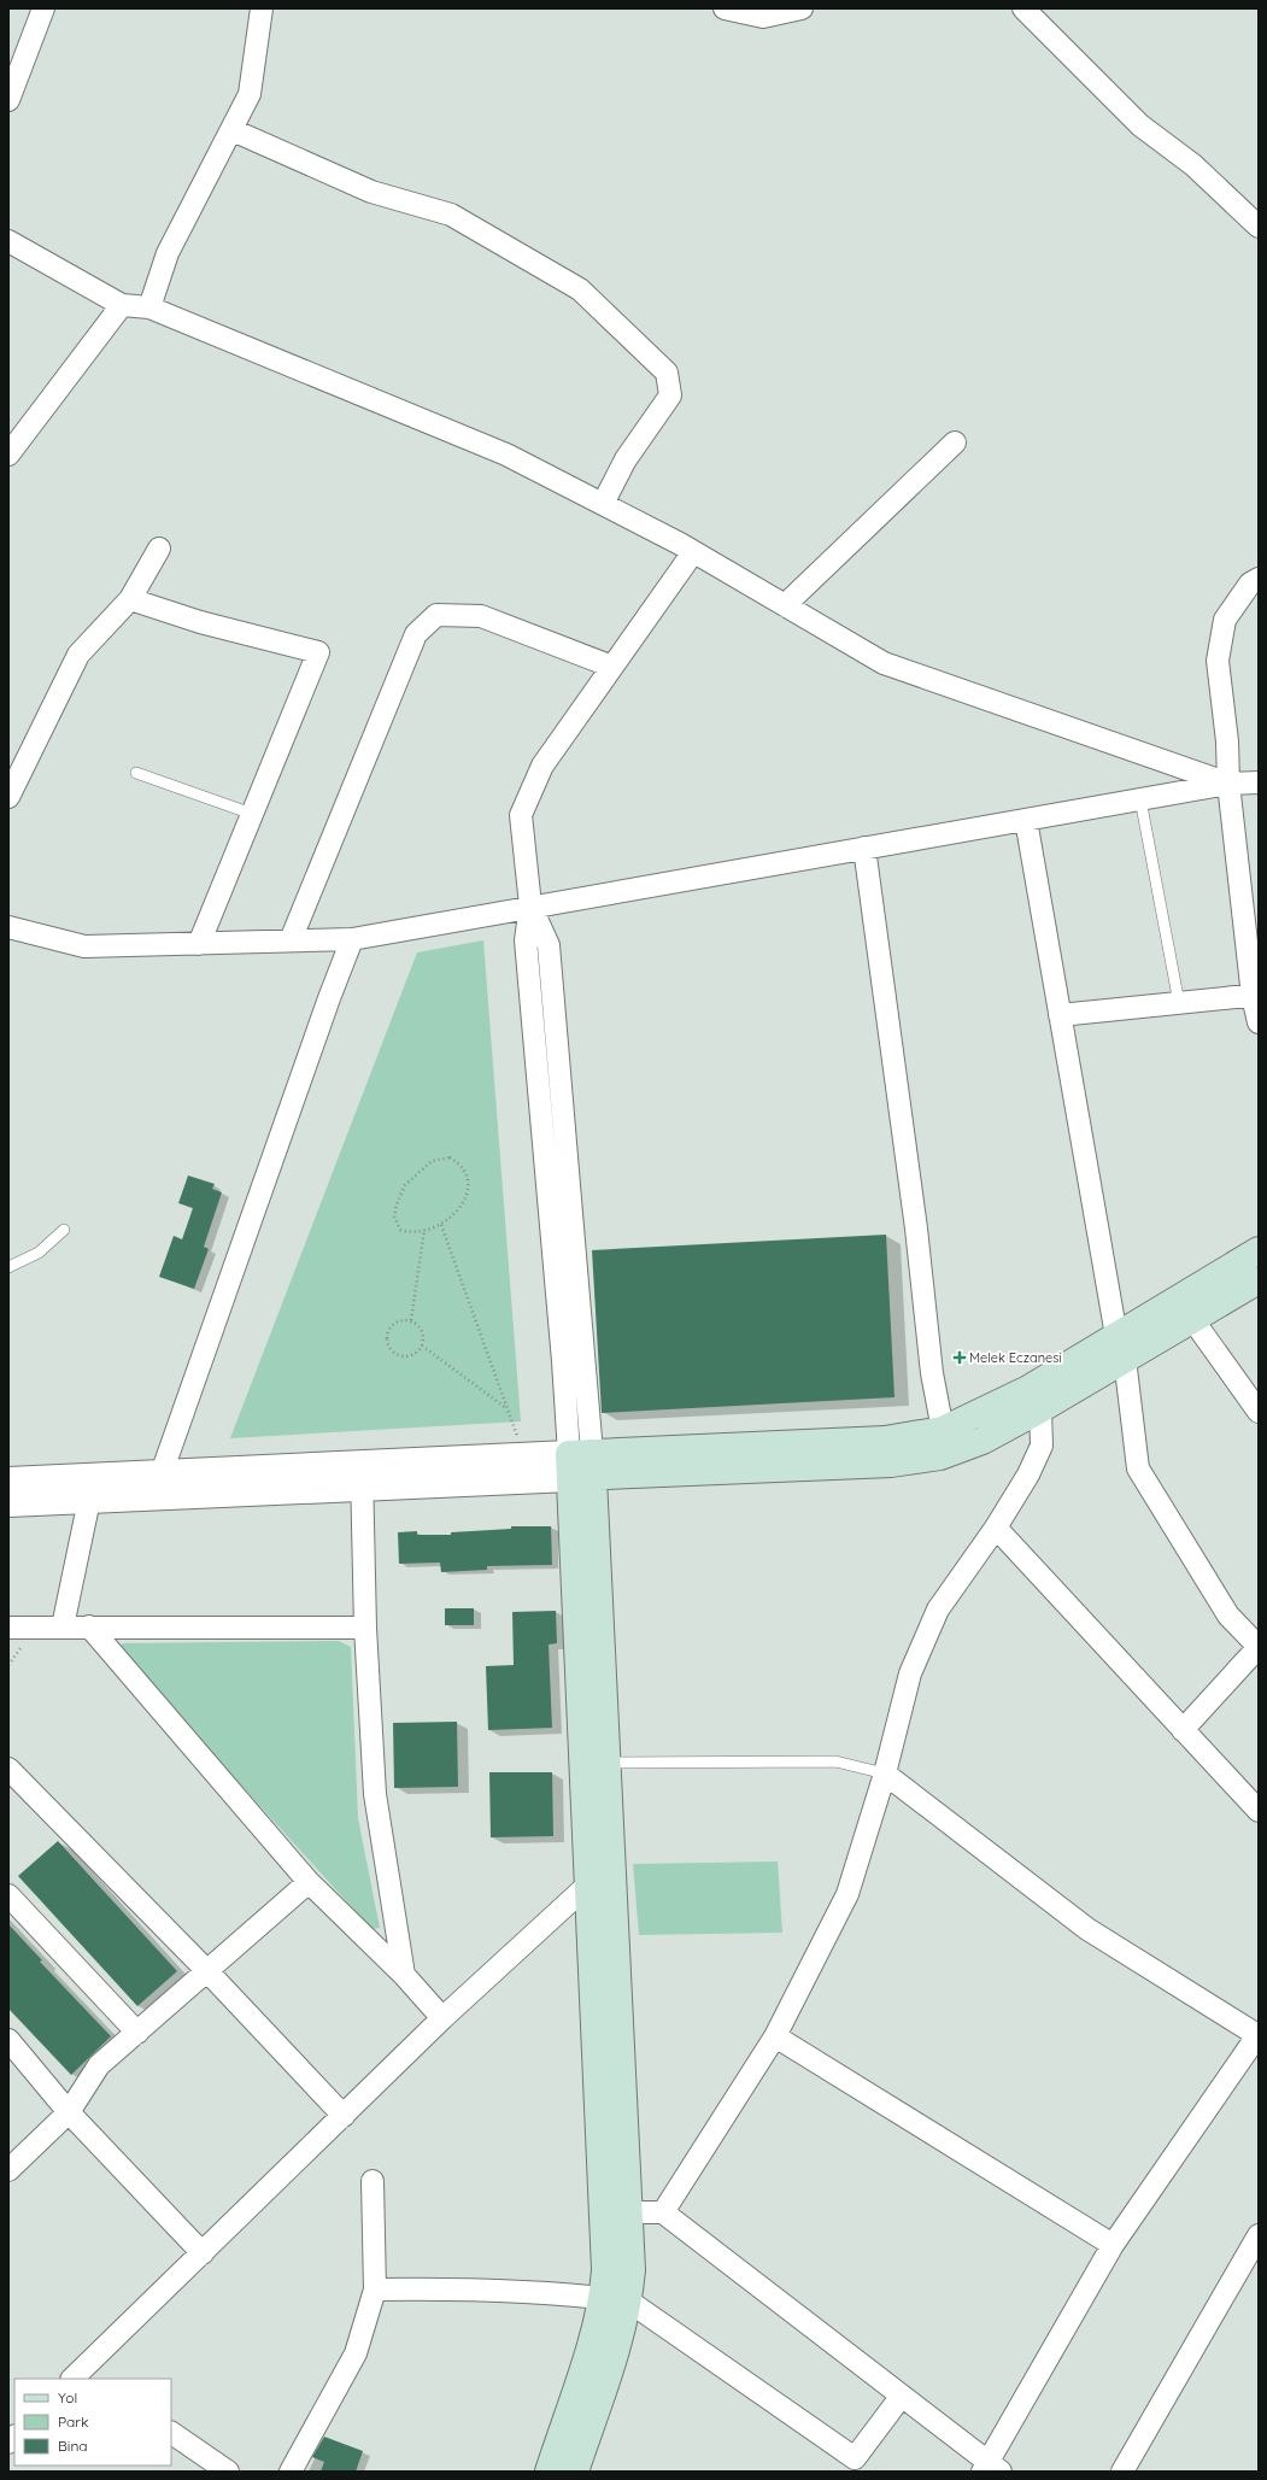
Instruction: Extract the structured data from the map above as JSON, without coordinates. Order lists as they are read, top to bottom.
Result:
{
  "places": {
    "health": ["Melek Eczanesi"]
  },
  "legend": ["Yol", "Park", "Bina"]
}
